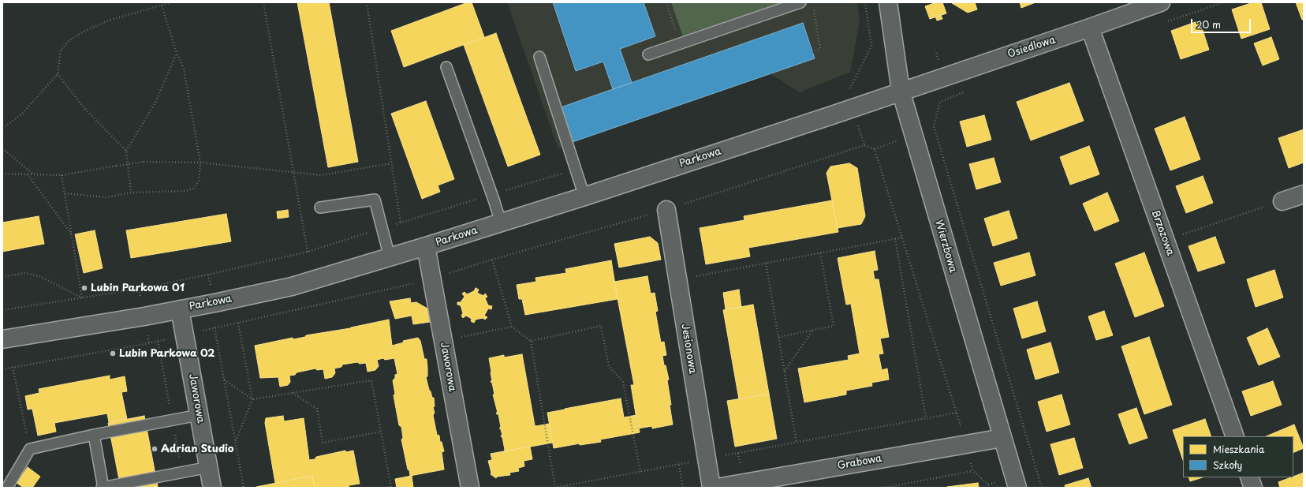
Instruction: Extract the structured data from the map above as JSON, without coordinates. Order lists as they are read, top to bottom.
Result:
{
  "streets": {
    "street": [
      "Osiedlowa",
      "Parkowa",
      "Brzozowa",
      "Wierzbowa",
      "Jesionowa",
      "Jaworowa",
      "Grabowa"
    ]
  },
  "crossings": [
    ["Osiedlowa", "Parkowa"],
    ["Osiedlowa", "Brzozowa"],
    ["Osiedlowa", "Wierzbowa"],
    ["Parkowa", "Wierzbowa"],
    ["Parkowa", "Jaworowa"],
    ["Wierzbowa", "Grabowa"]
  ],
  "places": ["Lubin Parkowa 01", "Lubin Parkowa 02", "Adrian Studio"],
  "legend": ["Mieszkania", "Szkoły"],
  "scale_bar": "20 m"
}
